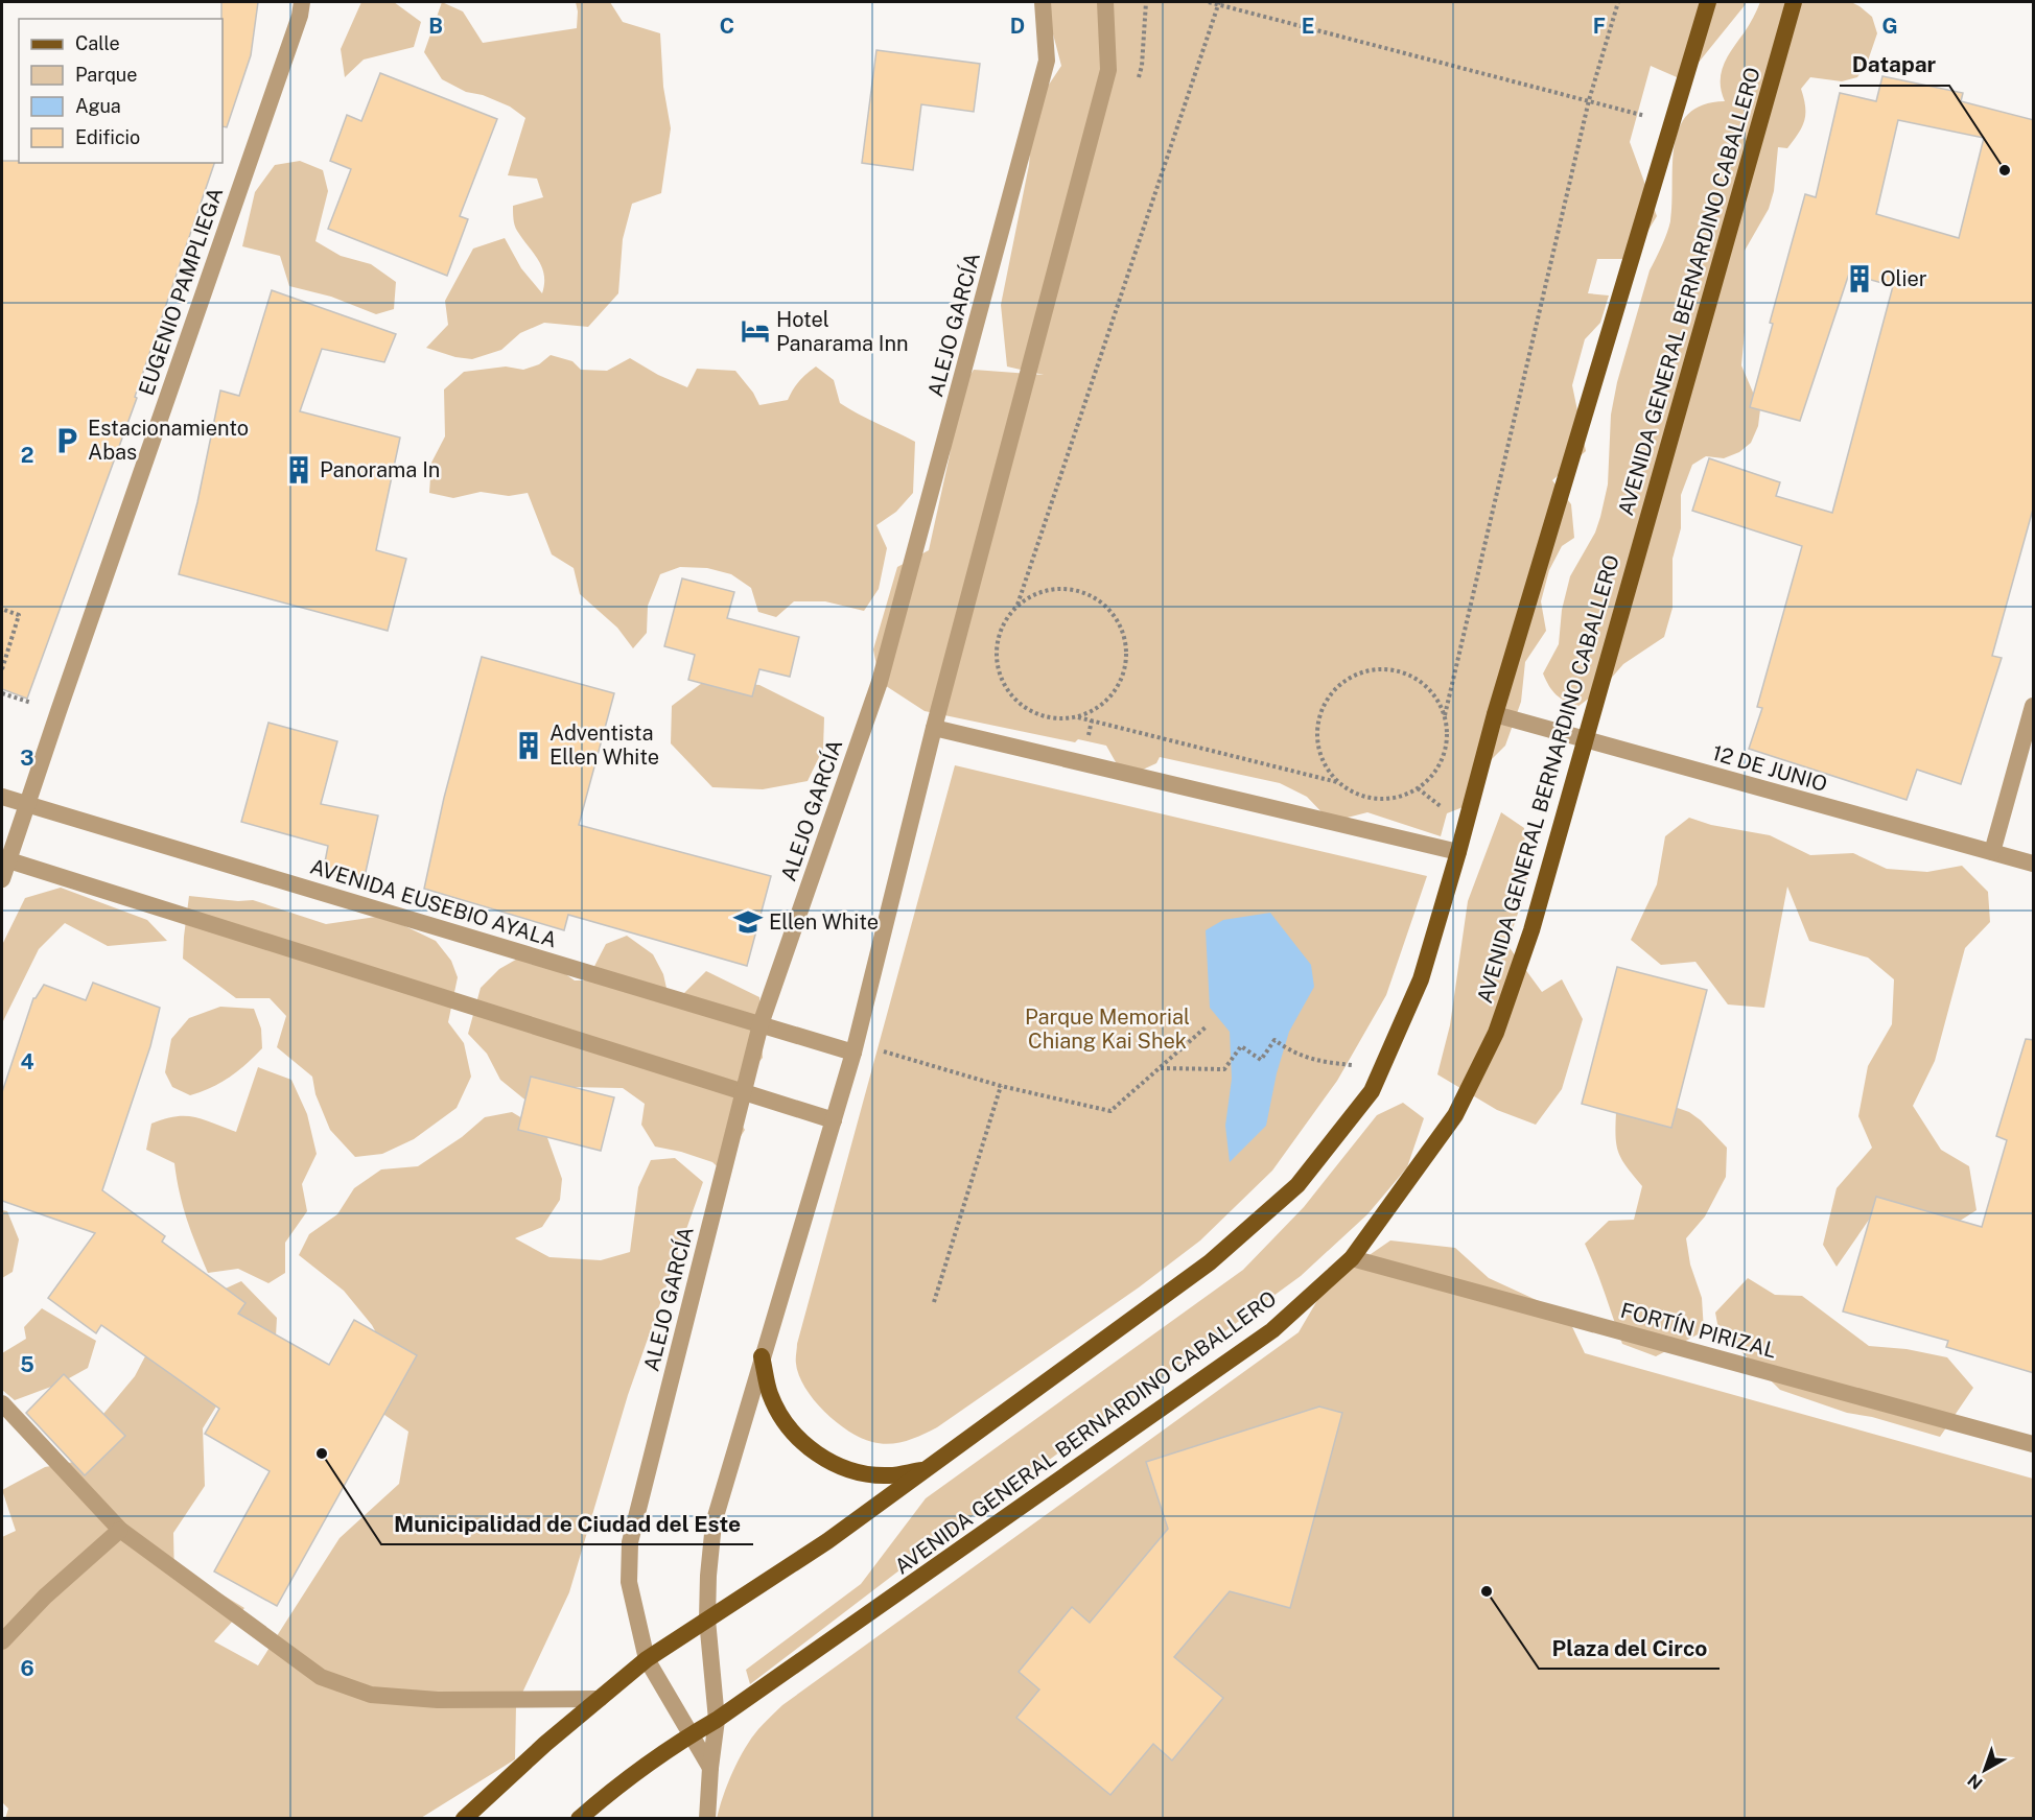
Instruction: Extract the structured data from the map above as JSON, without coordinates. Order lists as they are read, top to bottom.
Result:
{
  "streets": {
    "main road": ["AVENIDA GENERAL BERNARDINO CABALLERO"],
    "street": [
      "EUGENIO PAMPLIEGA",
      "ALEJO GARCÍA",
      "12 DE JUNIO",
      "AVENIDA EUSEBIO AYALA",
      "FORTÍN PIRIZAL"
    ]
  },
  "crossings": [
    ["EUGENIO PAMPLIEGA", "AVENIDA EUSEBIO AYALA"],
    ["AVENIDA GENERAL BERNARDINO CABALLERO", "ALEJO GARCÍA"],
    ["AVENIDA GENERAL BERNARDINO CABALLERO", "12 DE JUNIO"],
    ["AVENIDA GENERAL BERNARDINO CABALLERO", "FORTÍN PIRIZAL"],
    ["ALEJO GARCÍA", "AVENIDA EUSEBIO AYALA"]
  ],
  "parks": ["Parque Memorial Chiang Kai Shek"],
  "places": {
    "other": ["Datapar", "Municipalidad de Ciudad del Este", "Plaza del Circo"],
    "building": ["Olier", "Panorama In", "Adventista Ellen White"],
    "hotel": ["Hotel Panarama Inn"],
    "parking": ["Estacionamiento Abas"],
    "school or university": ["Ellen White"]
  },
  "legend": [
    "Calle",
    "Parque",
    "Agua",
    "Edificio"
  ],
  "north": "bottom left",
  "grid": {
    "columns": [
      "B",
      "C",
      "D",
      "E",
      "F",
      "G"
    ],
    "rows": [
      "2",
      "3",
      "4",
      "5",
      "6"
    ]
  }
}
